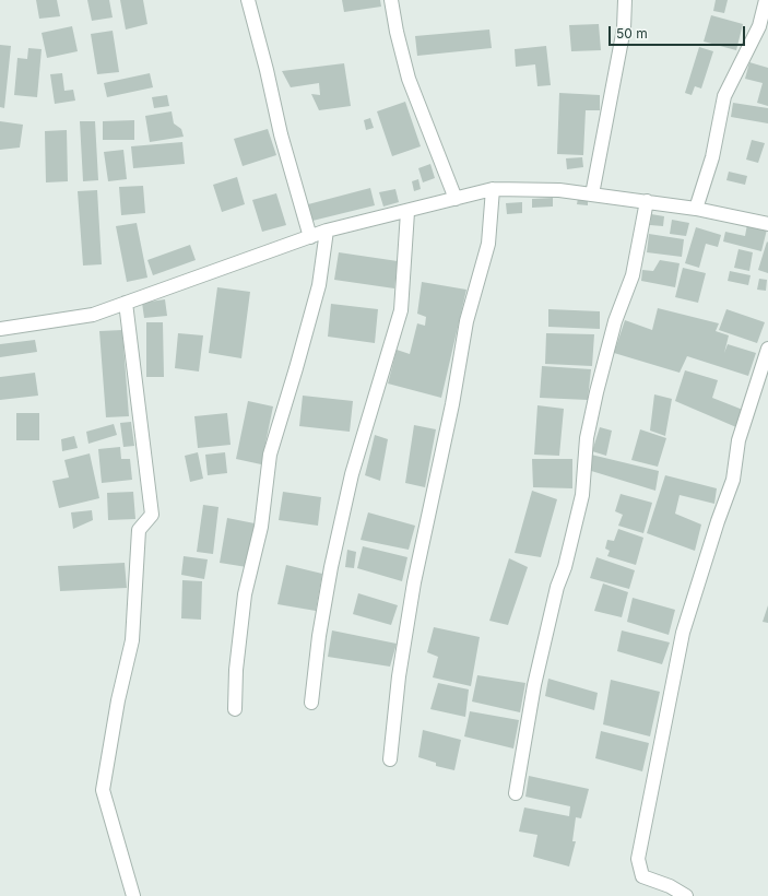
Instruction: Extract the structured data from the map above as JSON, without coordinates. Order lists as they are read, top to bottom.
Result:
{
  "scale_bar": "50 m"
}
